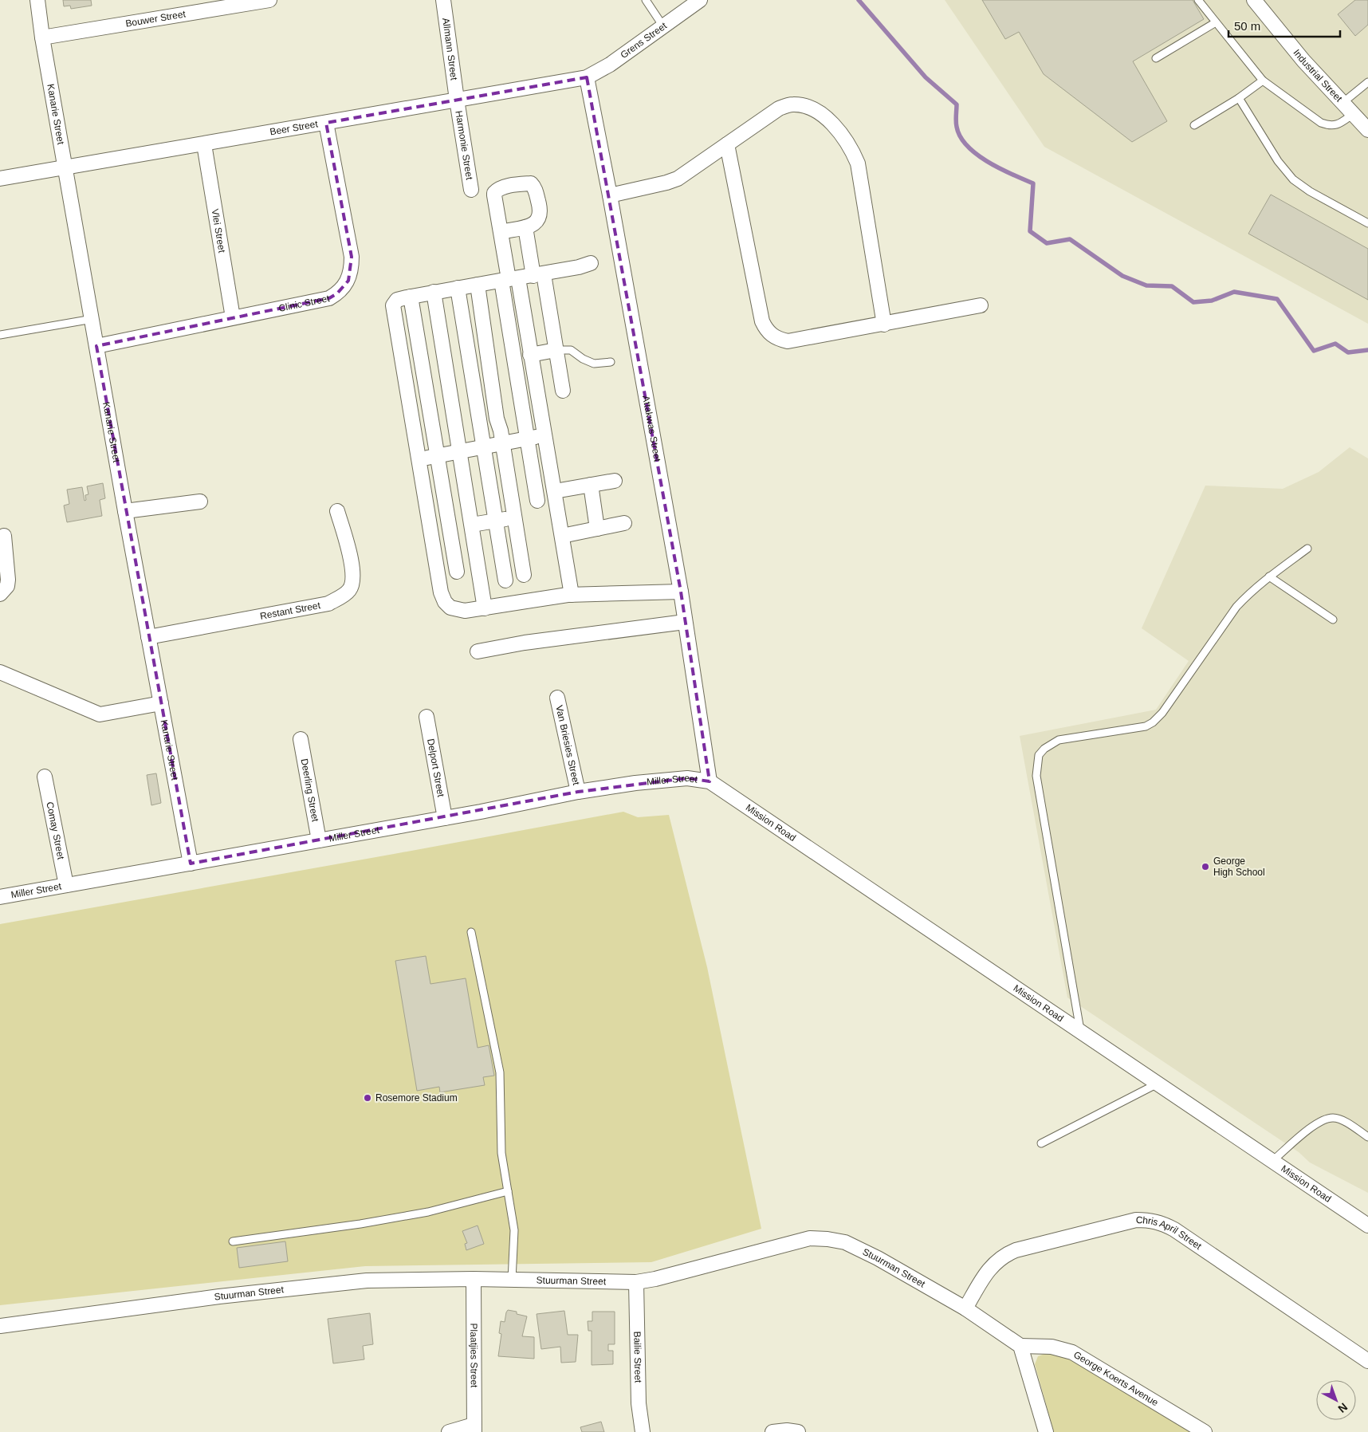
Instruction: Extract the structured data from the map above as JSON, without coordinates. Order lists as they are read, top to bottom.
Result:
{
  "streets": {
    "street": [
      "Bouwer Street",
      "Grens Street",
      "Allmann Street",
      "Industrial Street",
      "Kanarie Street",
      "Beer Street",
      "Harmonie Street",
      "Vlei Street",
      "Clinic Street",
      "Attakwas Street",
      "Restant Street",
      "Van Briesies Street",
      "Delport Street",
      "Miller Street",
      "Deerling Street",
      "Mission Road",
      "Comay Street",
      "Chris April Street",
      "Stuurman Street",
      "Plaatjies Street",
      "Bailie Street",
      "George Koerts Avenue"
    ]
  },
  "crossings": [
    ["Bouwer Street", "Kanarie Street"],
    ["Grens Street", "Beer Street"],
    ["Grens Street", "Attakwas Street"],
    ["Allmann Street", "Beer Street"],
    ["Allmann Street", "Harmonie Street"],
    ["Kanarie Street", "Beer Street"],
    ["Kanarie Street", "Clinic Street"],
    ["Kanarie Street", "Restant Street"],
    ["Kanarie Street", "Miller Street"],
    ["Beer Street", "Harmonie Street"],
    ["Beer Street", "Vlei Street"],
    ["Beer Street", "Clinic Street"],
    ["Beer Street", "Attakwas Street"],
    ["Vlei Street", "Clinic Street"],
    ["Attakwas Street", "Miller Street"],
    ["Attakwas Street", "Mission Road"],
    ["Van Briesies Street", "Miller Street"],
    ["Delport Street", "Miller Street"],
    ["Miller Street", "Deerling Street"],
    ["Miller Street", "Mission Road"],
    ["Miller Street", "Comay Street"],
    ["Chris April Street", "Stuurman Street"],
    ["Stuurman Street", "Plaatjies Street"],
    ["Stuurman Street", "Bailie Street"],
    ["Stuurman Street", "George Koerts Avenue"]
  ],
  "places": ["George High School", "Rosemore Stadium"],
  "scale_bar": "50 m",
  "north": "bottom right"
}
